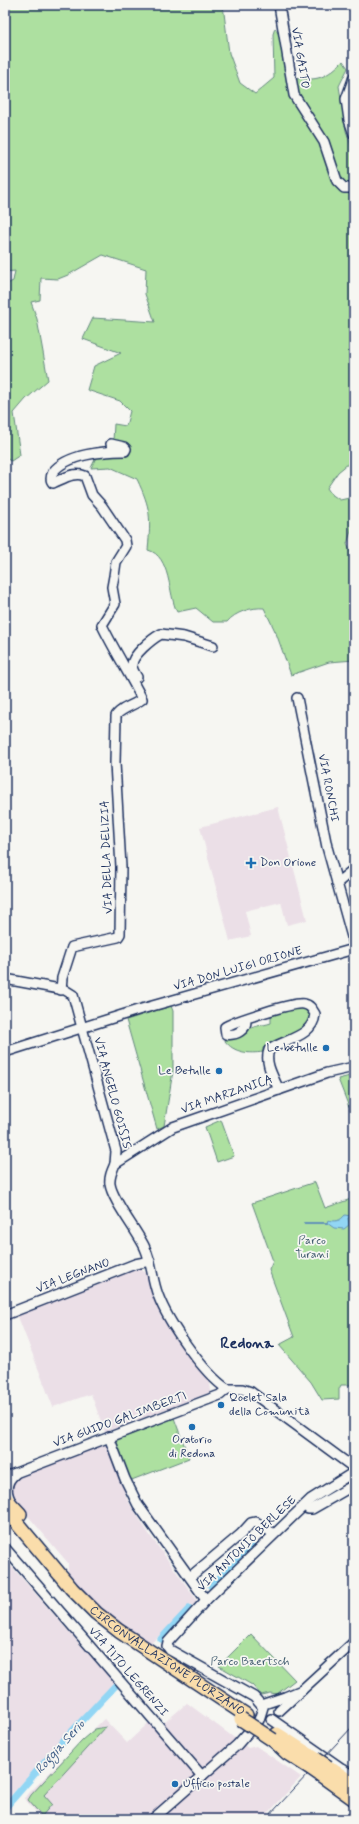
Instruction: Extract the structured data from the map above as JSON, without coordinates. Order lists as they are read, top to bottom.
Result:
{
  "streets": {
    "highway": ["CIRCONVALLAZIONE PLORZANO"],
    "street": [
      "VIA GAITO",
      "VIA RONCHI",
      "VIA DELLA DELIZIA",
      "VIA DON LUIGI ORIONE",
      "VIA ANGELO GOISIS",
      "VIA MARZANICA",
      "VIA LEGNANO",
      "VIA GUIDO GALIMBERTI",
      "VIA ANTONIO BERLESE",
      "VIA TITO LEGRENZI"
    ]
  },
  "crossings": [
    ["VIA DELLA DELIZIA", "VIA ANGELO GOISIS"],
    ["VIA DON LUIGI ORIONE", "VIA ANGELO GOISIS"],
    ["VIA ANGELO GOISIS", "VIA MARZANICA"],
    ["VIA ANGELO GOISIS", "VIA LEGNANO"],
    ["VIA ANGELO GOISIS", "VIA GUIDO GALIMBERTI"]
  ],
  "districts": ["Redona"],
  "water": ["Roggia Serio"],
  "parks": ["Parco Turani", "Parco Baertsch"],
  "places": {
    "health": ["Don Orione"],
    "other": [
      "Le betulle",
      "Le Betulle",
      "Qoelet Sala della Comunità",
      "Oratorio di Redona",
      "Ufficio postale"
    ]
  }
}
